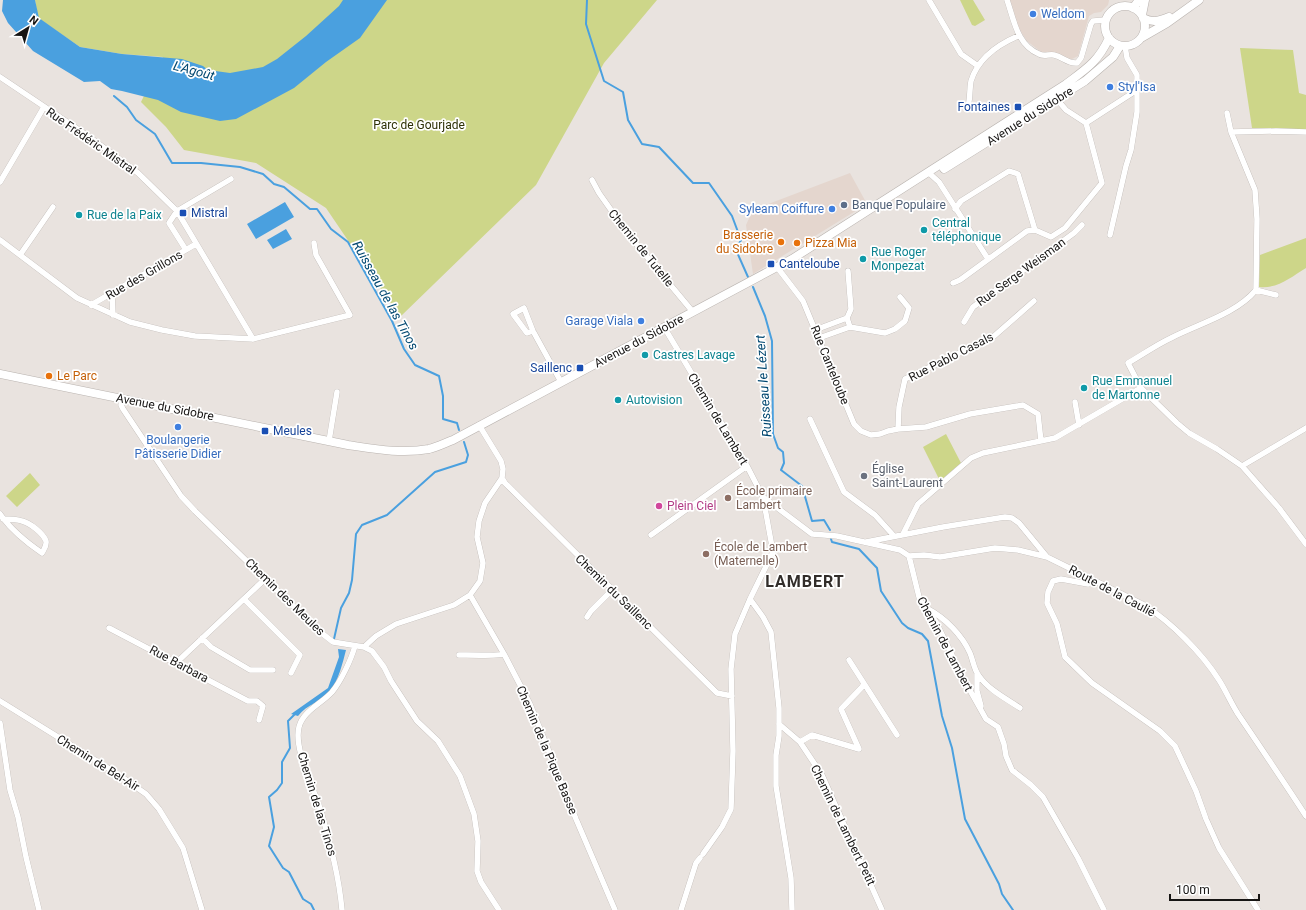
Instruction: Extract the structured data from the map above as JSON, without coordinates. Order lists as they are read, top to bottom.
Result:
{
  "streets": {
    "main road": ["Avenue du Sidobre"],
    "street": [
      "Rue Frédéric Mistral",
      "Chemin de Tutelle",
      "Rue Serge Weisman",
      "Rue des Grillons",
      "Rue Pablo Casals",
      "Rue Canteloube",
      "Chemin de Lambert",
      "Route de la Caulié",
      "Chemin du Saillenc",
      "Chemin des Meules",
      "Rue Barbara",
      "Chemin de la Pique Basse",
      "Chemin de Bel-Air",
      "Chemin de las Tinos",
      "Chemin de Lambert Petit"
    ]
  },
  "crossings": [
    ["Avenue du Sidobre", "Chemin de Tutelle"],
    ["Avenue du Sidobre", "Rue Canteloube"],
    ["Avenue du Sidobre", "Chemin de Lambert"],
    ["Avenue du Sidobre", "Chemin des Meules"],
    ["Rue Frédéric Mistral", "Rue des Grillons"],
    ["Rue Pablo Casals", "Rue Canteloube"],
    ["Chemin de Lambert", "Route de la Caulié"],
    ["Chemin des Meules", "Chemin de las Tinos"]
  ],
  "districts": ["LAMBERT"],
  "water": ["L'Agoût", "Ruisseau de las Tinos", "Ruisseau le Lézert"],
  "parks": ["Parc de Gourjade"],
  "places": {
    "other": [
      "Weldom",
      "Styl'Isa",
      "Banque Populaire",
      "Syleam Coiffure",
      "Rue de la Paix",
      "Central téléphonique",
      "Brasserie du Sidobre",
      "Pizza Mia",
      "Rue Roger Monpezat",
      "Garage Viala",
      "Castres Lavage",
      "Le Parc",
      "Rue Emmanuel de Martonne",
      "Autovision",
      "Boulangerie Pâtisserie Didier",
      "Église Saint-Laurent",
      "École primaire Lambert",
      "Plein Ciel",
      "École de Lambert (Maternelle)"
    ],
    "transit": [
      "Fontaines",
      "Mistral",
      "Canteloube",
      "Saillenc",
      "Meules"
    ]
  },
  "scale_bar": "100 m",
  "north": "top right"
}
